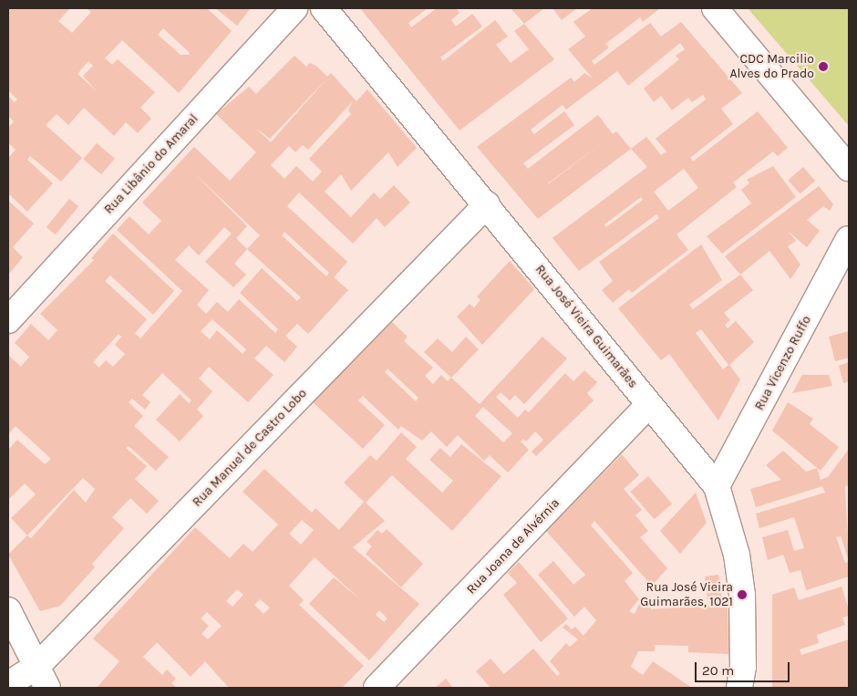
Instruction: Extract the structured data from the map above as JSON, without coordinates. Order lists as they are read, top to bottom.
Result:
{
  "streets": {
    "street": [
      "Rua Libânio do Amaral",
      "Rua José Vieira Guimarães",
      "Rua Vicenzo Ruffo",
      "Rua Manuel de Castro Lobo",
      "Rua Joana de Alvérnia"
    ]
  },
  "crossings": [
    ["Rua José Vieira Guimarães", "Rua Vicenzo Ruffo"],
    ["Rua José Vieira Guimarães", "Rua Manuel de Castro Lobo"],
    ["Rua José Vieira Guimarães", "Rua Joana de Alvérnia"]
  ],
  "places": ["CDC Marcilio Alves do Prado", "Rua José Vieira Guimarães, 1021"],
  "scale_bar": "20 m"
}
